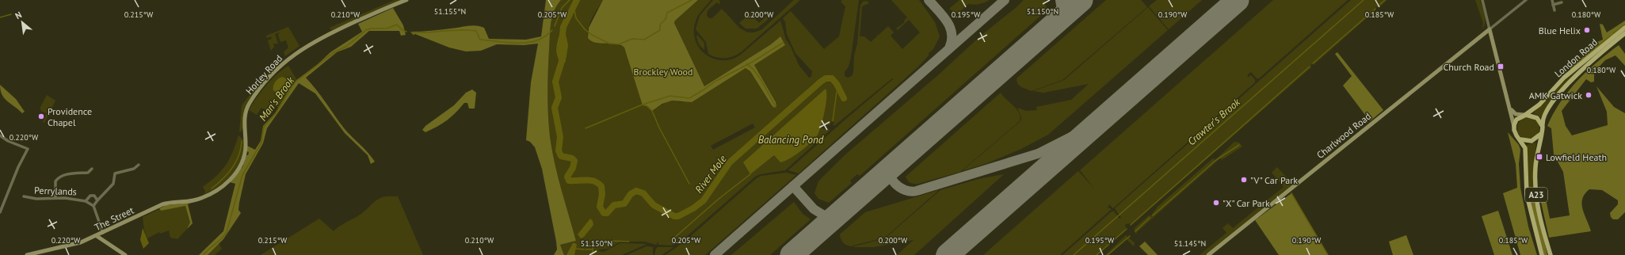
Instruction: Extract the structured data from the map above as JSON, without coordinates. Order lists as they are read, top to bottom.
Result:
{
  "streets": {
    "main road": ["London Road", "A23"],
    "street": [
      "Horley Road",
      "Charlwood Road",
      "Perrylands",
      "The Street"
    ]
  },
  "crossings": [
    ["London Road", "A23"],
    ["Horley Road", "The Street"]
  ],
  "water": [
    "Man's Brook",
    "Crawter's Brook",
    "Balancing Pond",
    "River Mole"
  ],
  "parks": ["Brockley Wood"],
  "places": {
    "other": [
      "Blue Helix",
      "AMK Gatwick",
      "Providence Chapel",
      "\"V\" Car Park",
      "\"X\" Car Park"
    ],
    "transit": ["Church Road", "Lowfield Heath"]
  },
  "north": "top left",
  "coordinates": [
    "51.155°N",
    "51.150°N",
    "0.215°W",
    "0.210°W",
    "0.205°W",
    "0.200°W",
    "0.195°W",
    "0.190°W",
    "0.185°W",
    "0.180°W",
    "0.220°W",
    "51.145°N"
  ]
}
